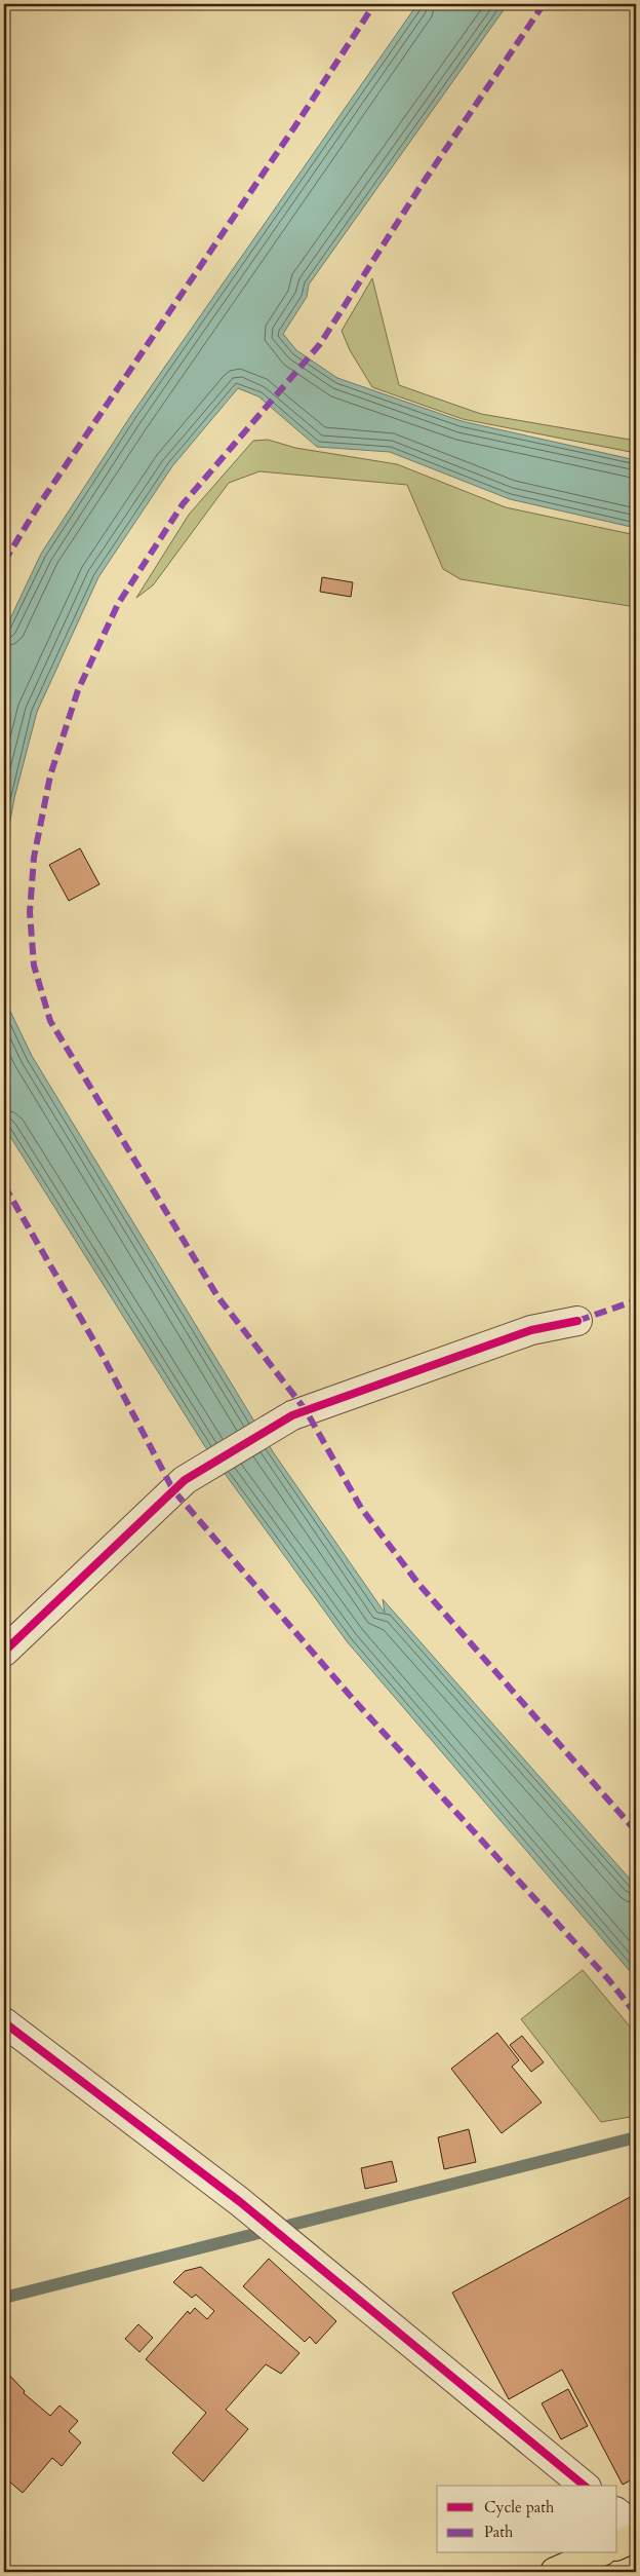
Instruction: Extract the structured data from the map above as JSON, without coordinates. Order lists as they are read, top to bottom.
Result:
{
  "legend": ["Cycle path", "Path"]
}
